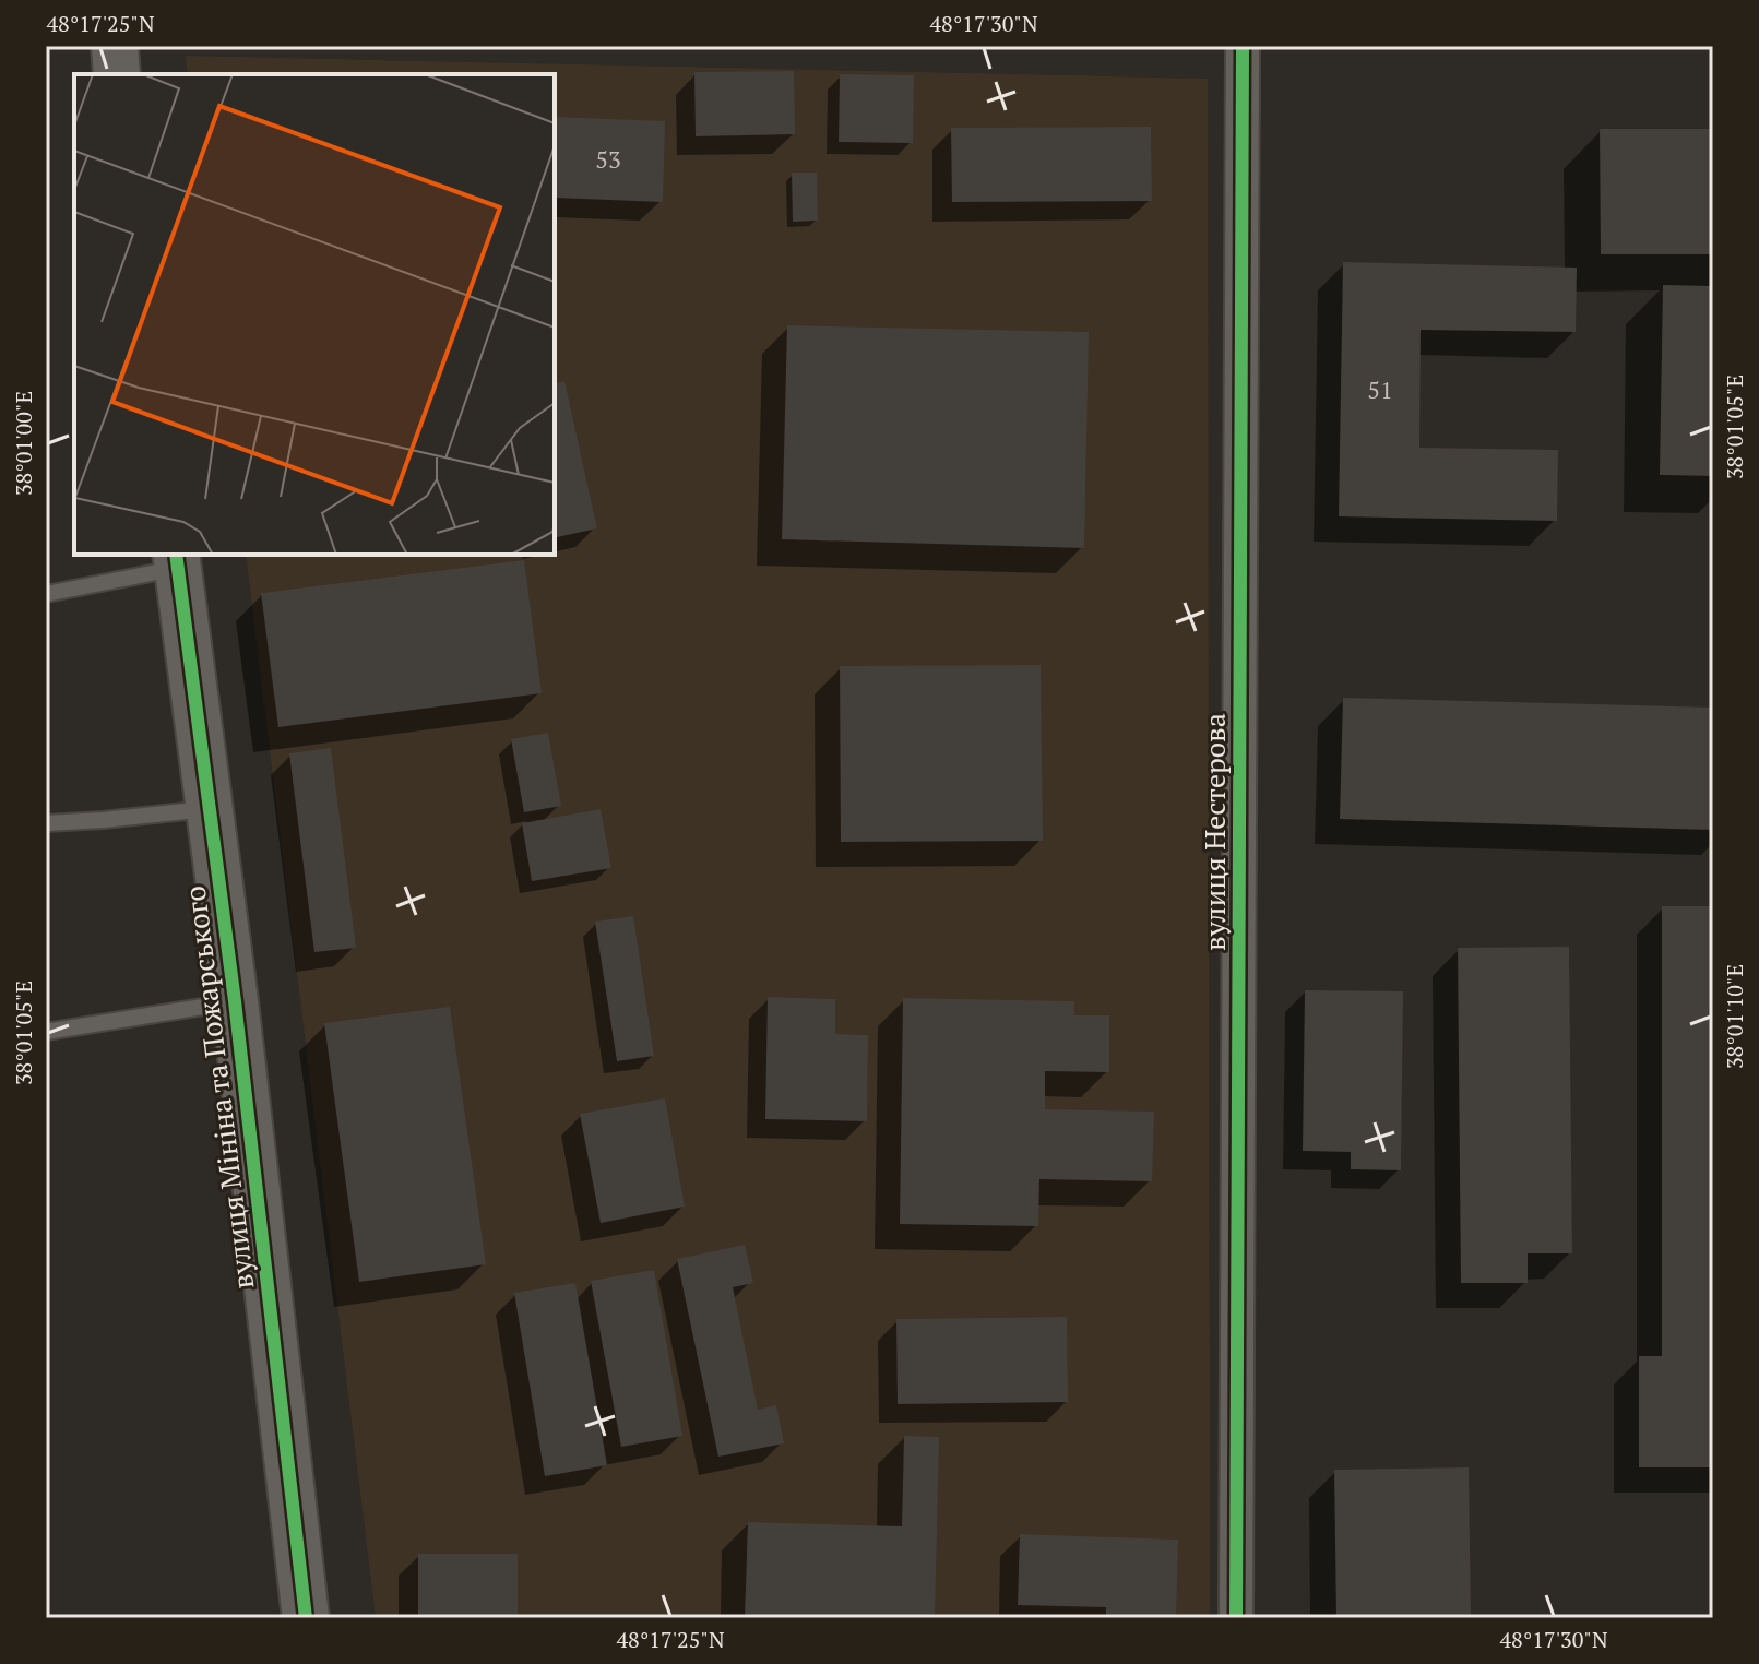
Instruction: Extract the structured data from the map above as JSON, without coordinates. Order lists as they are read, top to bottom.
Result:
{
  "streets": {
    "street": ["вулиця Нестерова", "вулиця Мініна та Пожарського"]
  },
  "house_numbers": ["53", "51"],
  "coordinates": [
    "48°17'25\"N",
    "48°17'30\"N",
    "38°01'05\"E",
    "38°01'00\"E",
    "38°01'10\"E"
  ]
}
